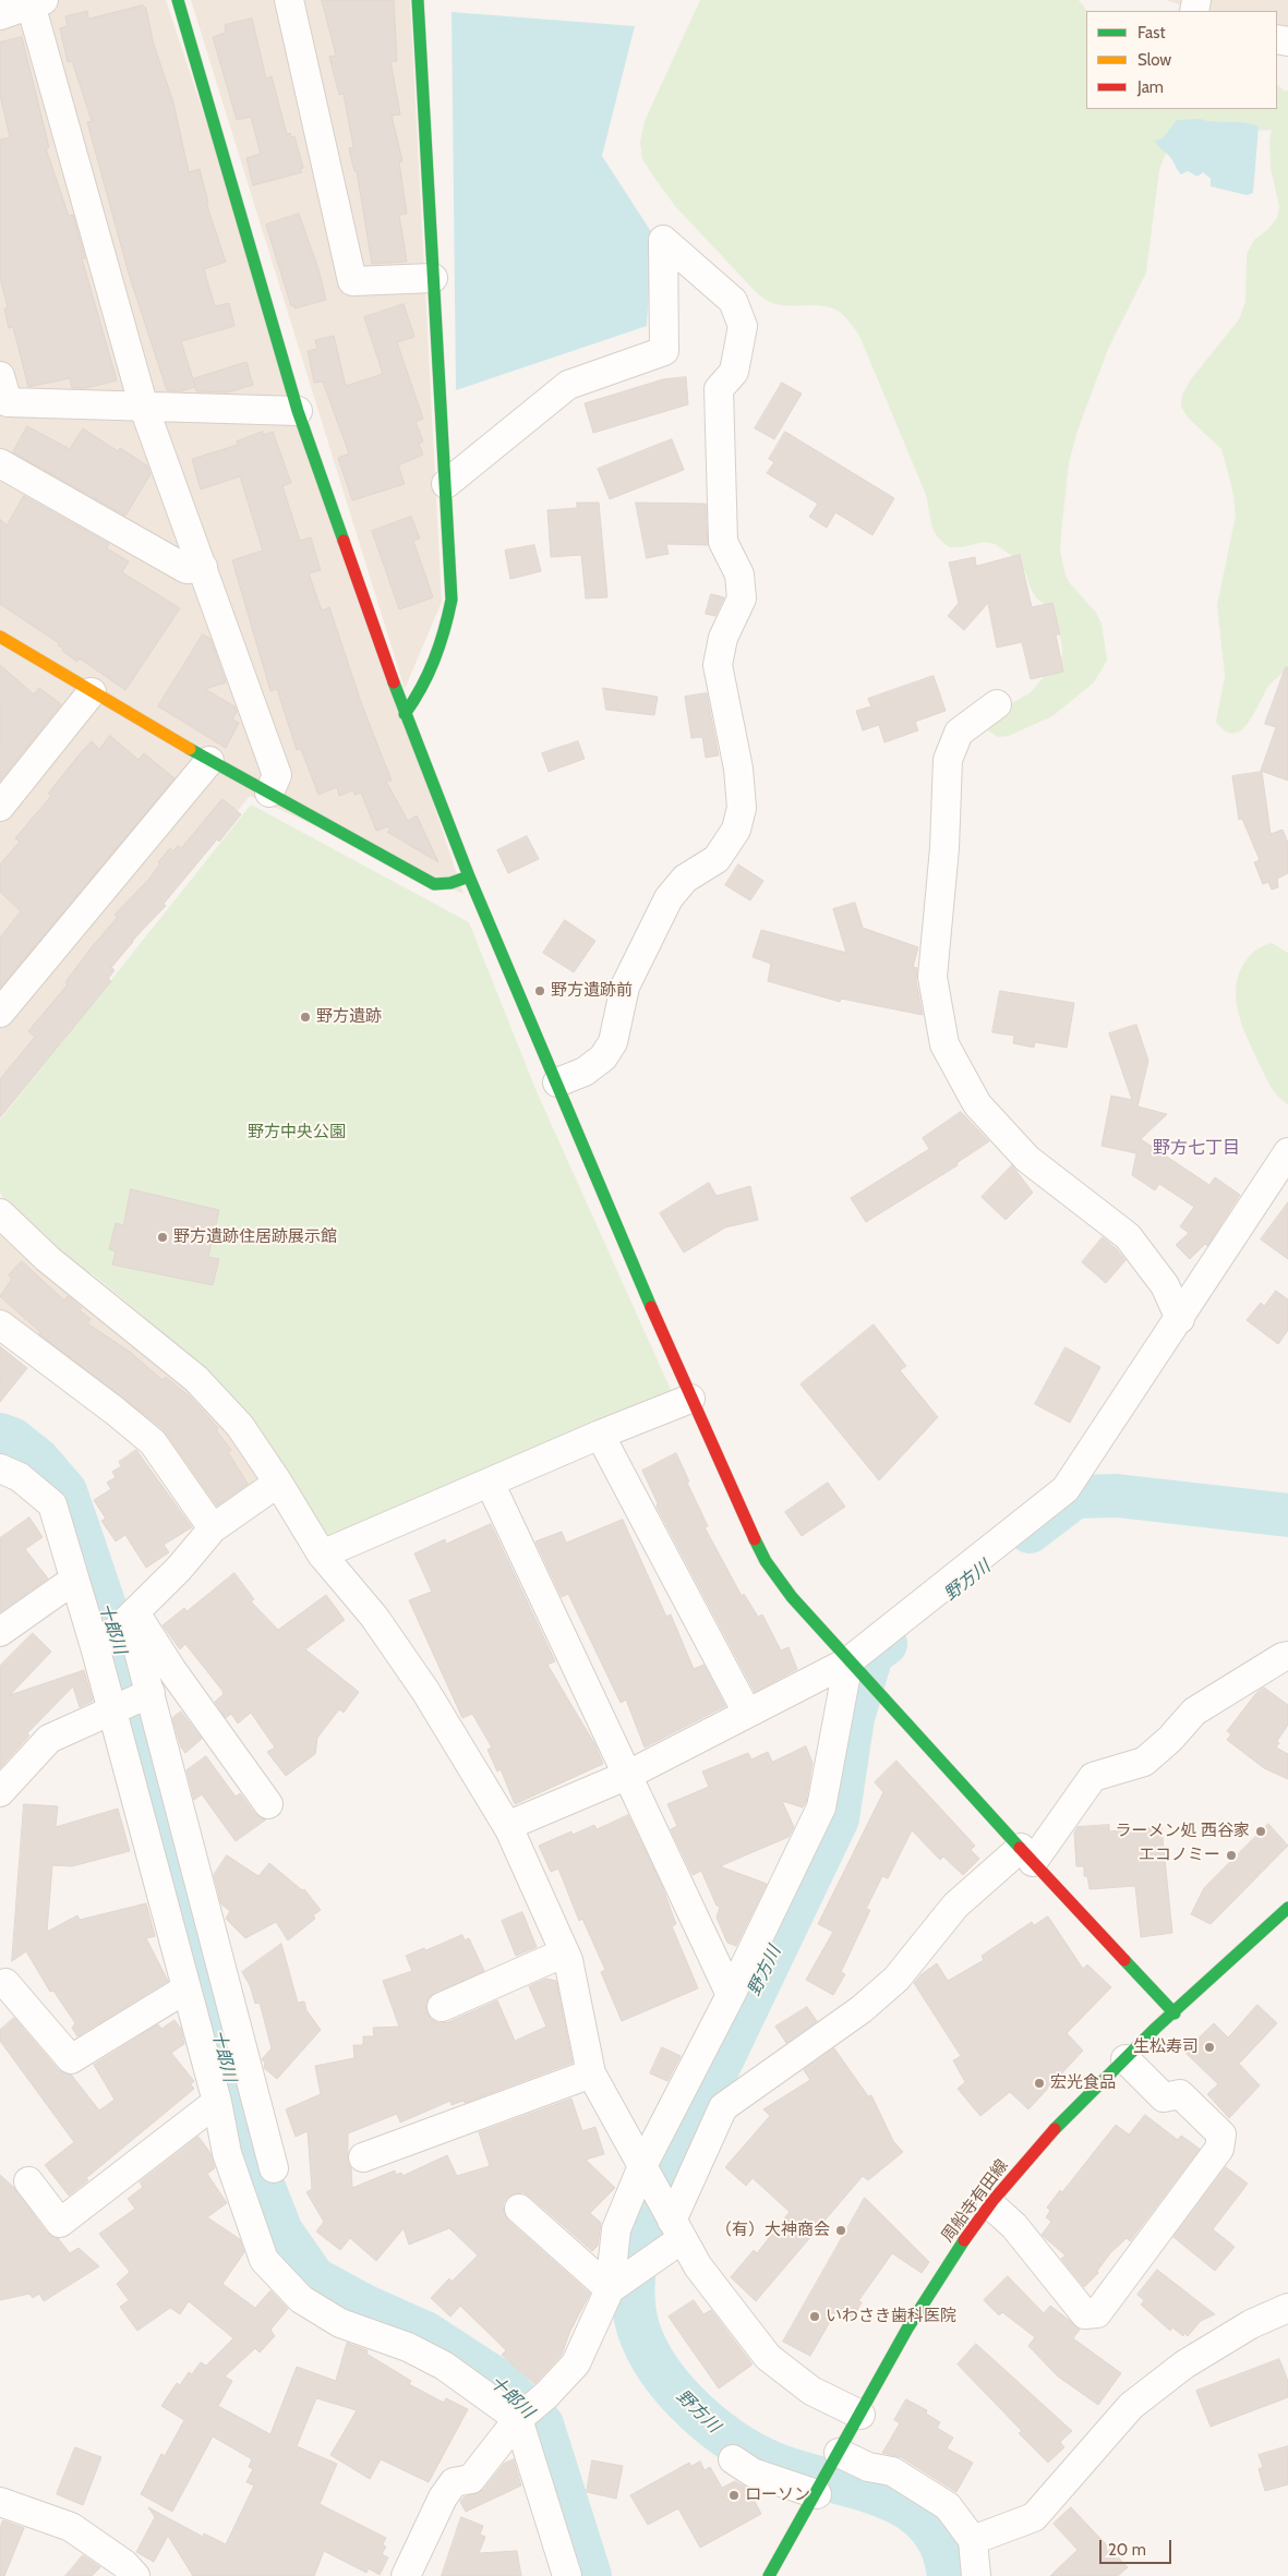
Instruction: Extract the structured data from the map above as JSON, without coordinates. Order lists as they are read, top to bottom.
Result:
{
  "streets": {
    "street": ["周船寺有田線"]
  },
  "districts": ["野方七丁目"],
  "water": ["野方川", "十郎川"],
  "parks": ["野方中央公園"],
  "places": [
    "野方遺跡前",
    "野方遺跡",
    "野方遺跡住居跡展示館",
    "ラーメン処 西谷家",
    "エコノミー",
    "生松寿司",
    "宏光食品",
    "（有）大神商会",
    "いわさき歯科医院",
    "ローソン"
  ],
  "legend": ["Fast", "Slow", "Jam"],
  "scale_bar": "20 m"
}
